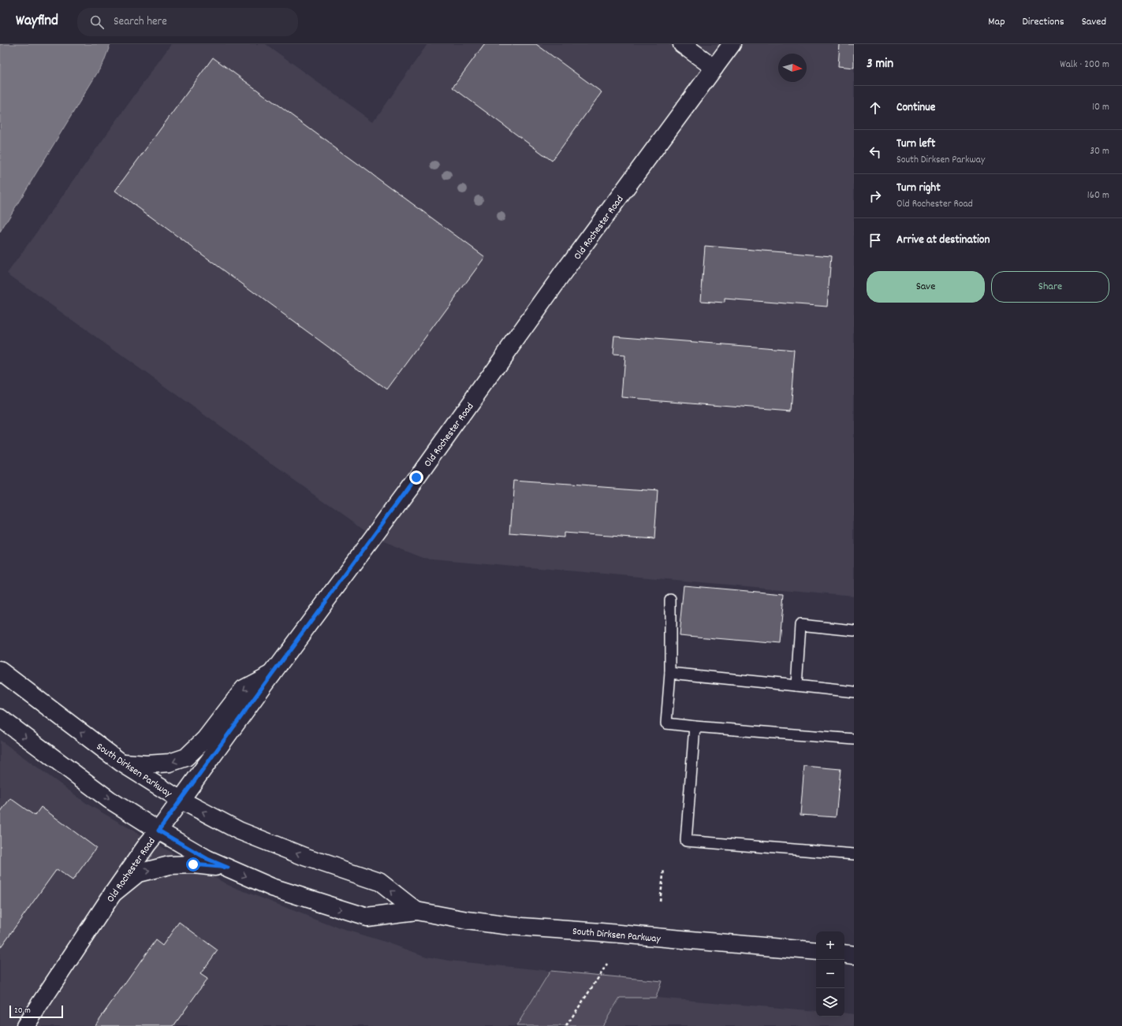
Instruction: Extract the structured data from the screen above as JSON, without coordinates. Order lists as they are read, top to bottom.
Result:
{
  "streets": {
    "main road": ["Old Rochester Road", "South Dirksen Parkway"]
  },
  "crossings": [
    ["Old Rochester Road", "South Dirksen Parkway"]
  ],
  "scale_bar": "20 m",
  "north": "right",
  "page": {
    "header": "Wayfind",
    "search": "Search here",
    "nav": ["Map", "Directions", "Saved"],
    "heading": ["3 min", "Walk · 200 m"],
    "list": [
      ["Continue", "10 m"],
      ["Turn left", "South Dirksen Parkway", "30 m"],
      ["Turn right", "Old Rochester Road", "160 m"],
      "Arrive at destination"
    ],
    "buttons": ["Save", "Share"],
    "map_buttons": ["+", "−"],
    "scale": "20 m"
  }
}
